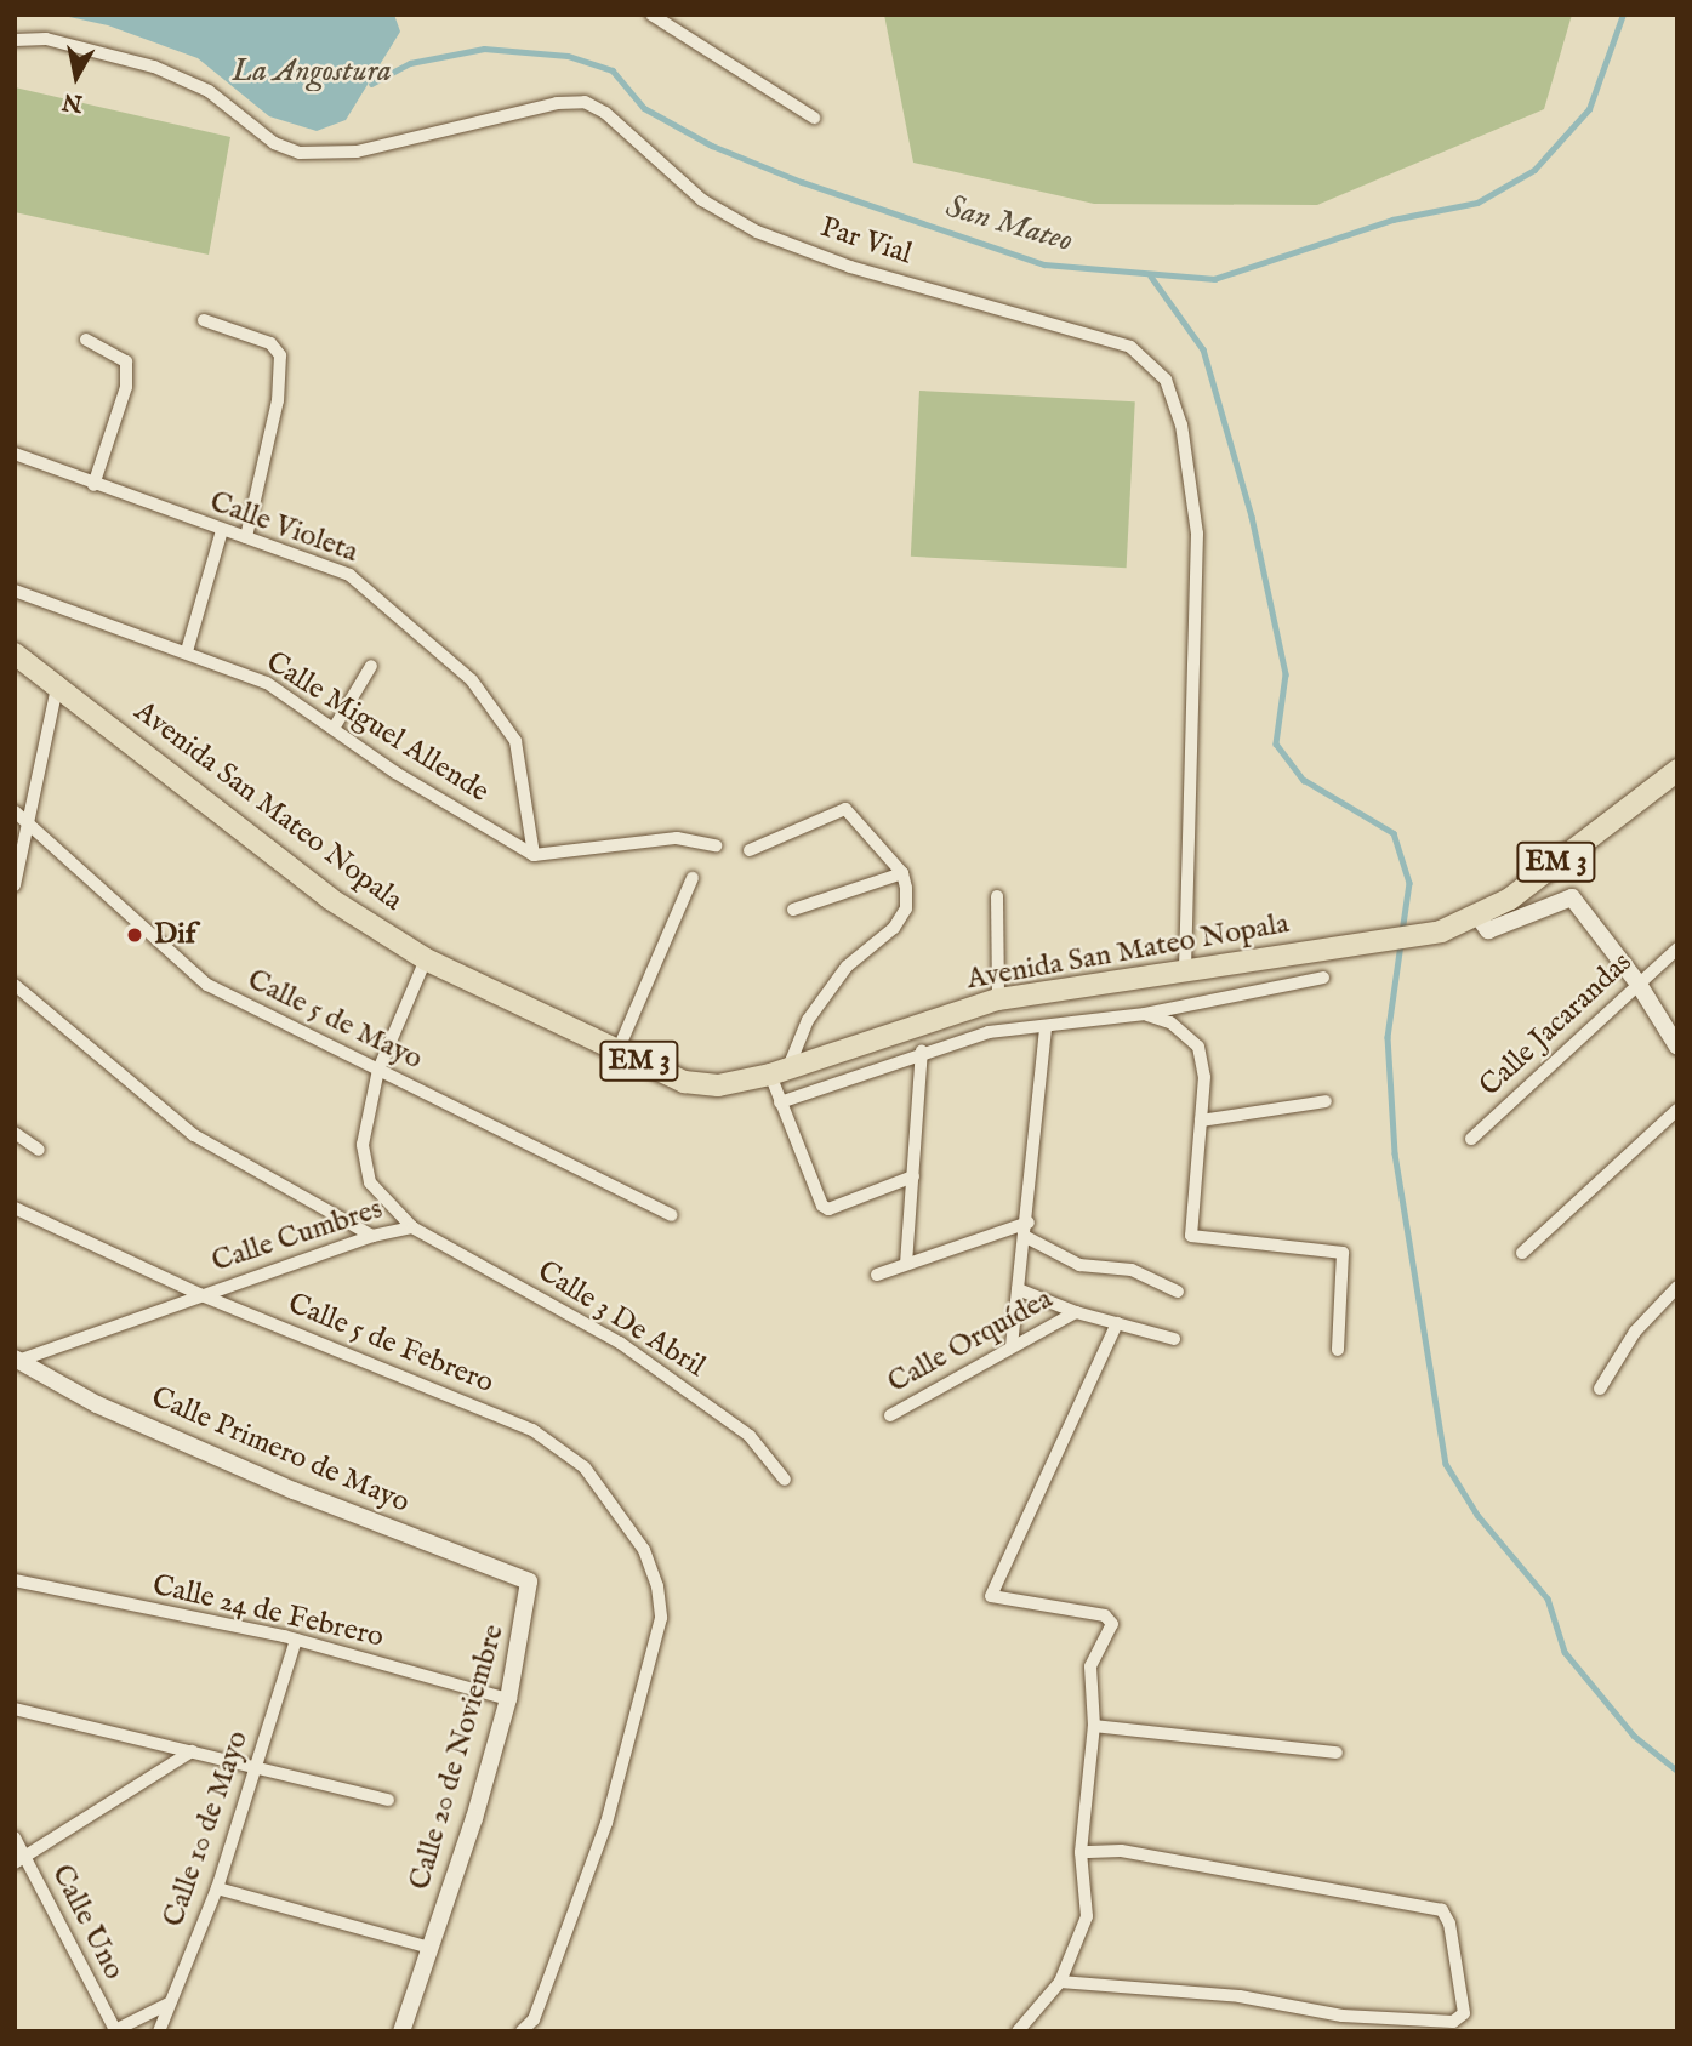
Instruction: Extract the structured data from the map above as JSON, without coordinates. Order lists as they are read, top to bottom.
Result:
{
  "streets": {
    "main road": ["Avenida San Mateo Nopala", "EM 3"],
    "street": [
      "Par Vial",
      "Calle Violeta",
      "Calle Miguel Allende",
      "Calle 5 de Mayo",
      "Calle Jacarandas",
      "Calle Cumbres",
      "Calle 3 De Abril",
      "Calle Orquídea",
      "Calle 5 de Febrero",
      "Calle Primero de Mayo",
      "Calle 24 de Febrero",
      "Calle 20 de Noviembre",
      "Calle 10 de Mayo",
      "Calle Uno"
    ]
  },
  "crossings": [
    ["Par Vial", "Avenida San Mateo Nopala"],
    ["Calle Violeta", "Calle Miguel Allende"],
    ["Avenida San Mateo Nopala", "Calle Cumbres"],
    ["Calle 5 de Mayo", "Calle Cumbres"],
    ["Calle Cumbres", "Calle 3 De Abril"],
    ["Calle Cumbres", "Calle 5 de Febrero"],
    ["Calle Cumbres", "Calle Primero de Mayo"],
    ["Calle Primero de Mayo", "Calle 20 de Noviembre"],
    ["Calle 24 de Febrero", "Calle 20 de Noviembre"],
    ["Calle 24 de Febrero", "Calle 10 de Mayo"]
  ],
  "water": ["La Angostura", "San Mateo"],
  "places": ["Dif"],
  "north": "bottom"
}
